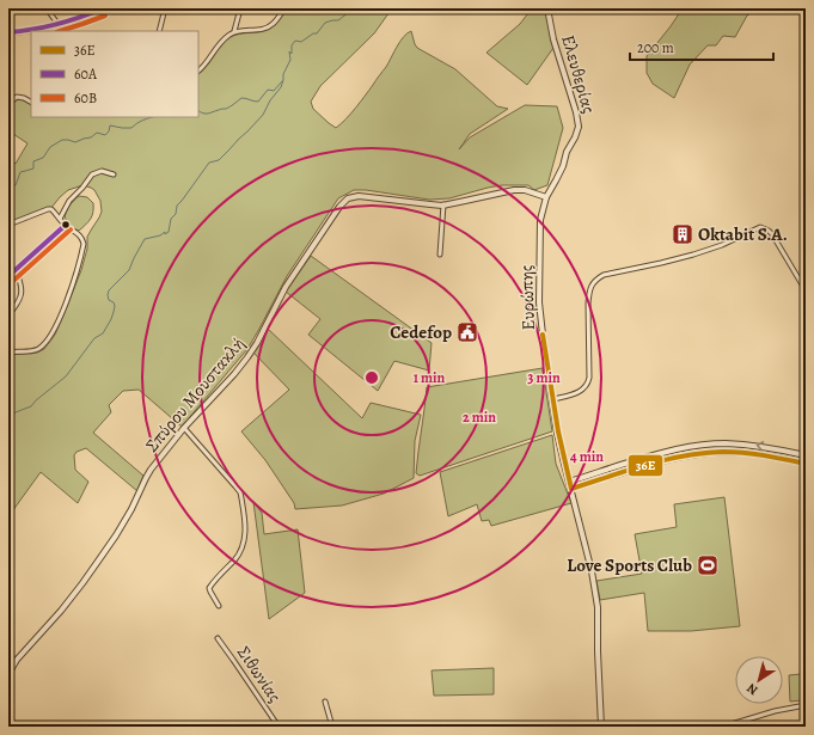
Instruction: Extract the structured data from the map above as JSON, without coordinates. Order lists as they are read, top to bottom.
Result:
{
  "streets": {
    "street": [
      "Ελευθερίας",
      "Ευρώπης",
      "Σπύρου Μουστακλή",
      "Σιθωνίας"
    ]
  },
  "crossings": [
    ["Ελευθερίας", "Ευρώπης"],
    ["Ελευθερίας", "Σπύρου Μουστακλή"],
    ["Ευρώπης", "Σπύρου Μουστακλή"]
  ],
  "places": {
    "building": ["Oktabit S.A."],
    "public building": ["Cedefop"],
    "sports": ["Love Sports Club"]
  },
  "lines": ["transit line 60Α", "transit line 60Β", "transit line 36Ε"],
  "legend": ["36Ε", "60Α", "60Β"],
  "scale_bar": "200 m",
  "north": "bottom left",
  "rings": [
    "1 min",
    "3 min",
    "2 min",
    "4 min"
  ]
}
